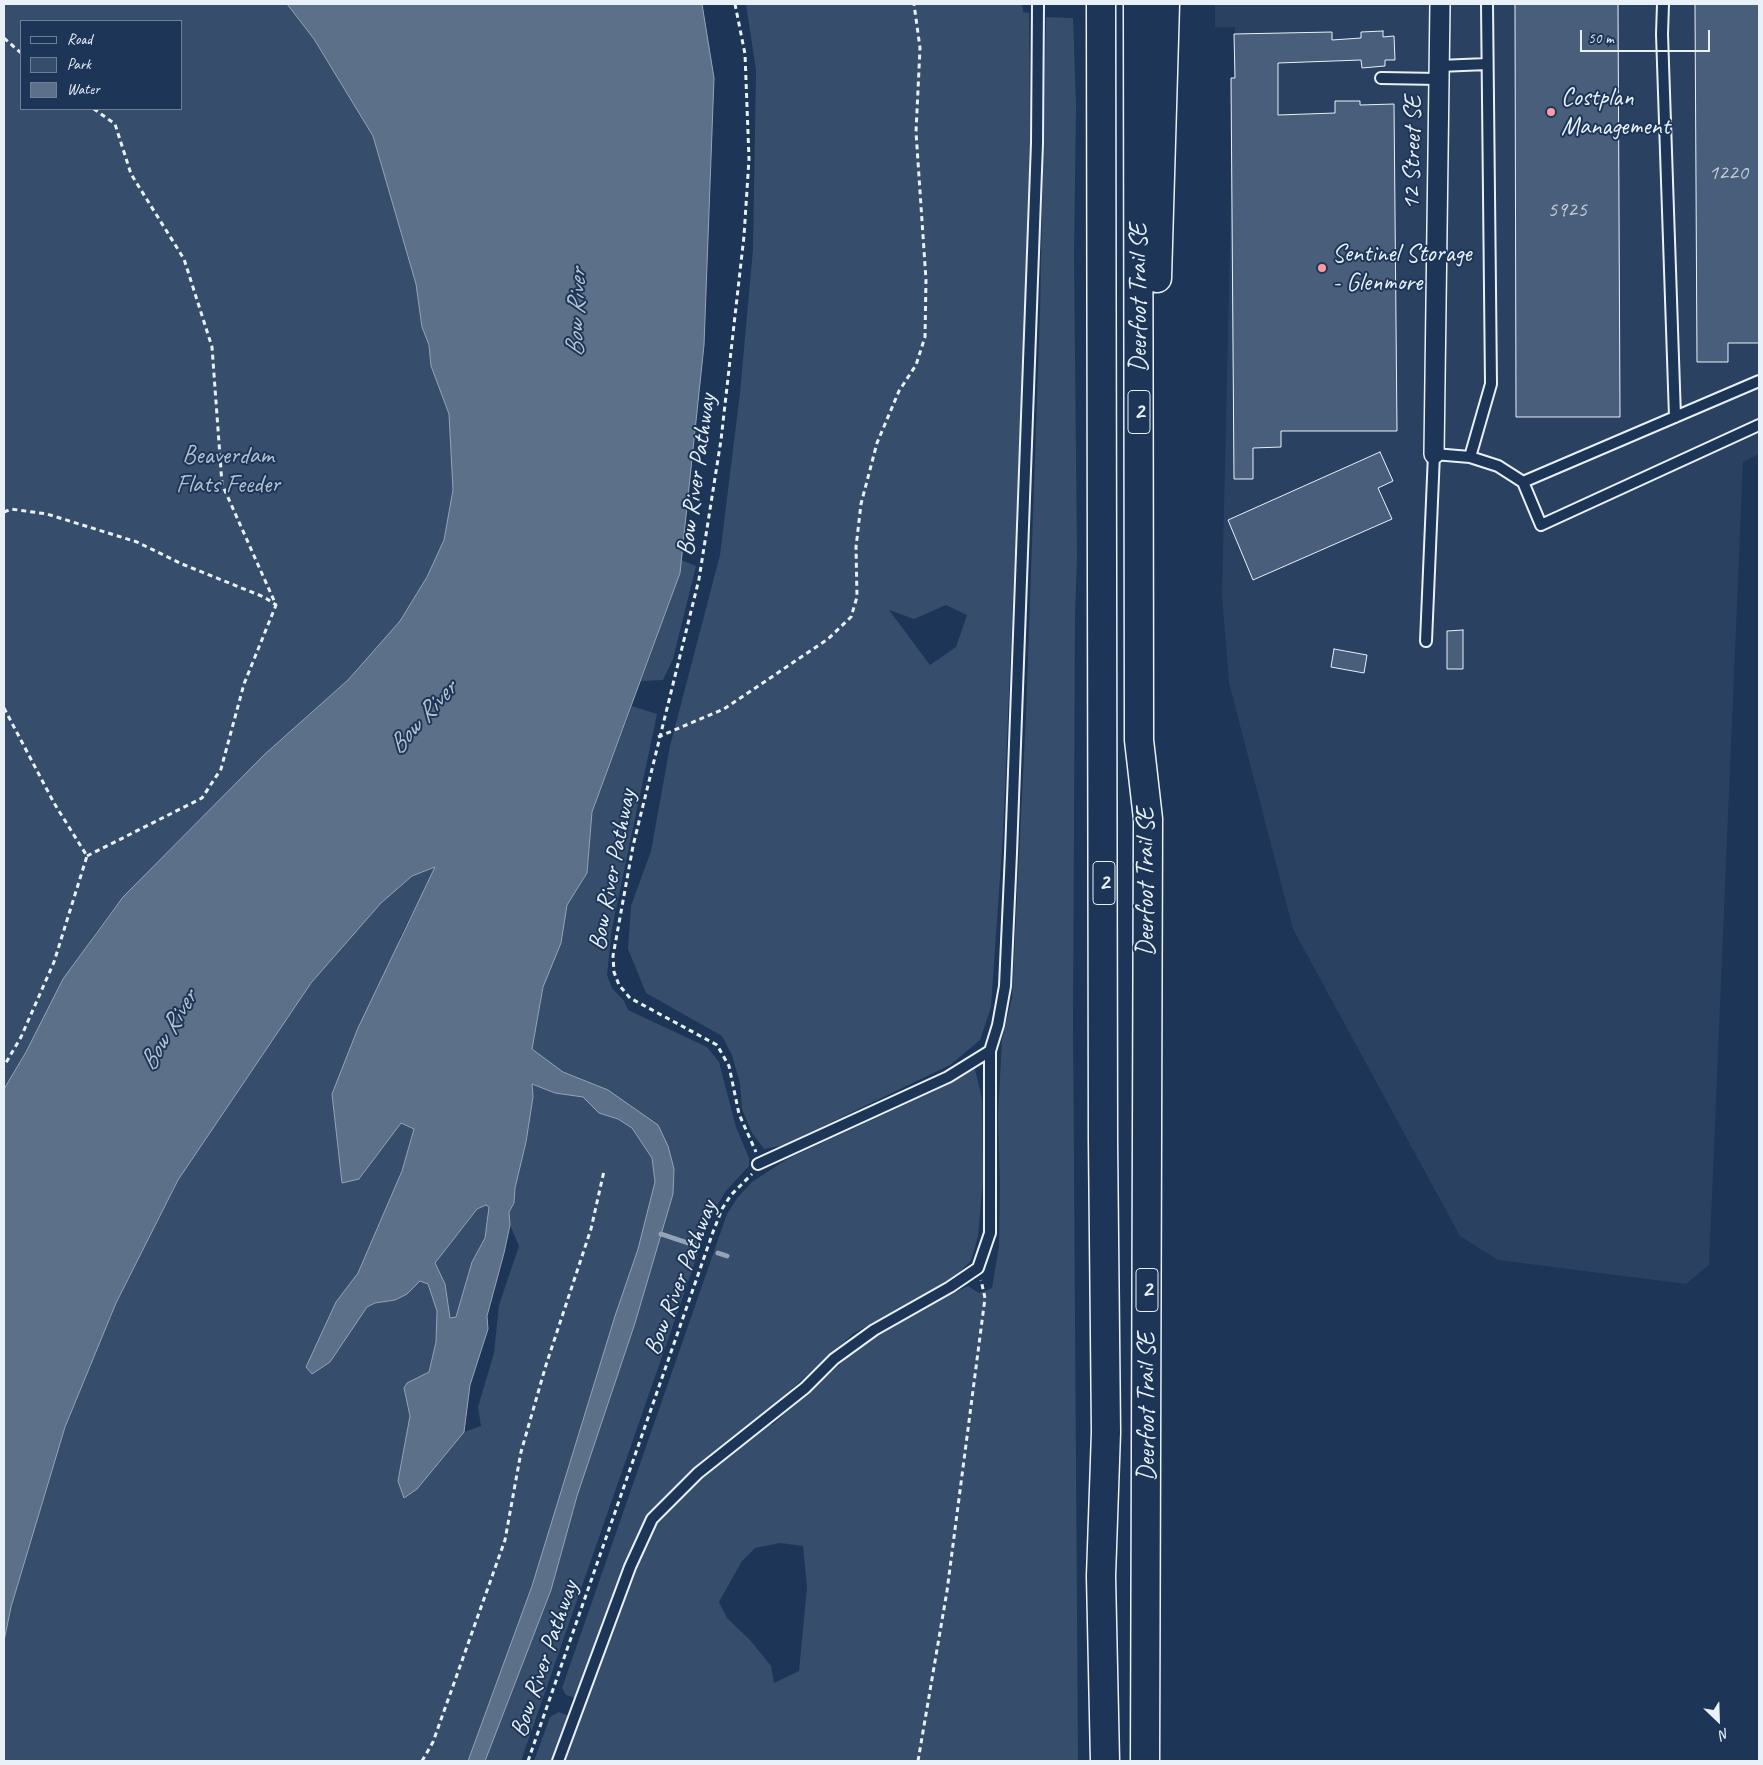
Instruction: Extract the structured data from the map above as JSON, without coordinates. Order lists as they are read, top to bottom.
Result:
{
  "streets": {
    "highway": ["Deerfoot Trail SE", "2"],
    "street": ["12 Street SE"],
    "path": ["Bow River Pathway"]
  },
  "water": ["Bow River"],
  "parks": ["Beaverdam Flats Feeder"],
  "places": ["Costplan Management", "Sentinel Storage - Glenmore"],
  "house_numbers": ["1220", "5925"],
  "legend": ["Road", "Park", "Water"],
  "scale_bar": "50 m",
  "north": "bottom right"
}
